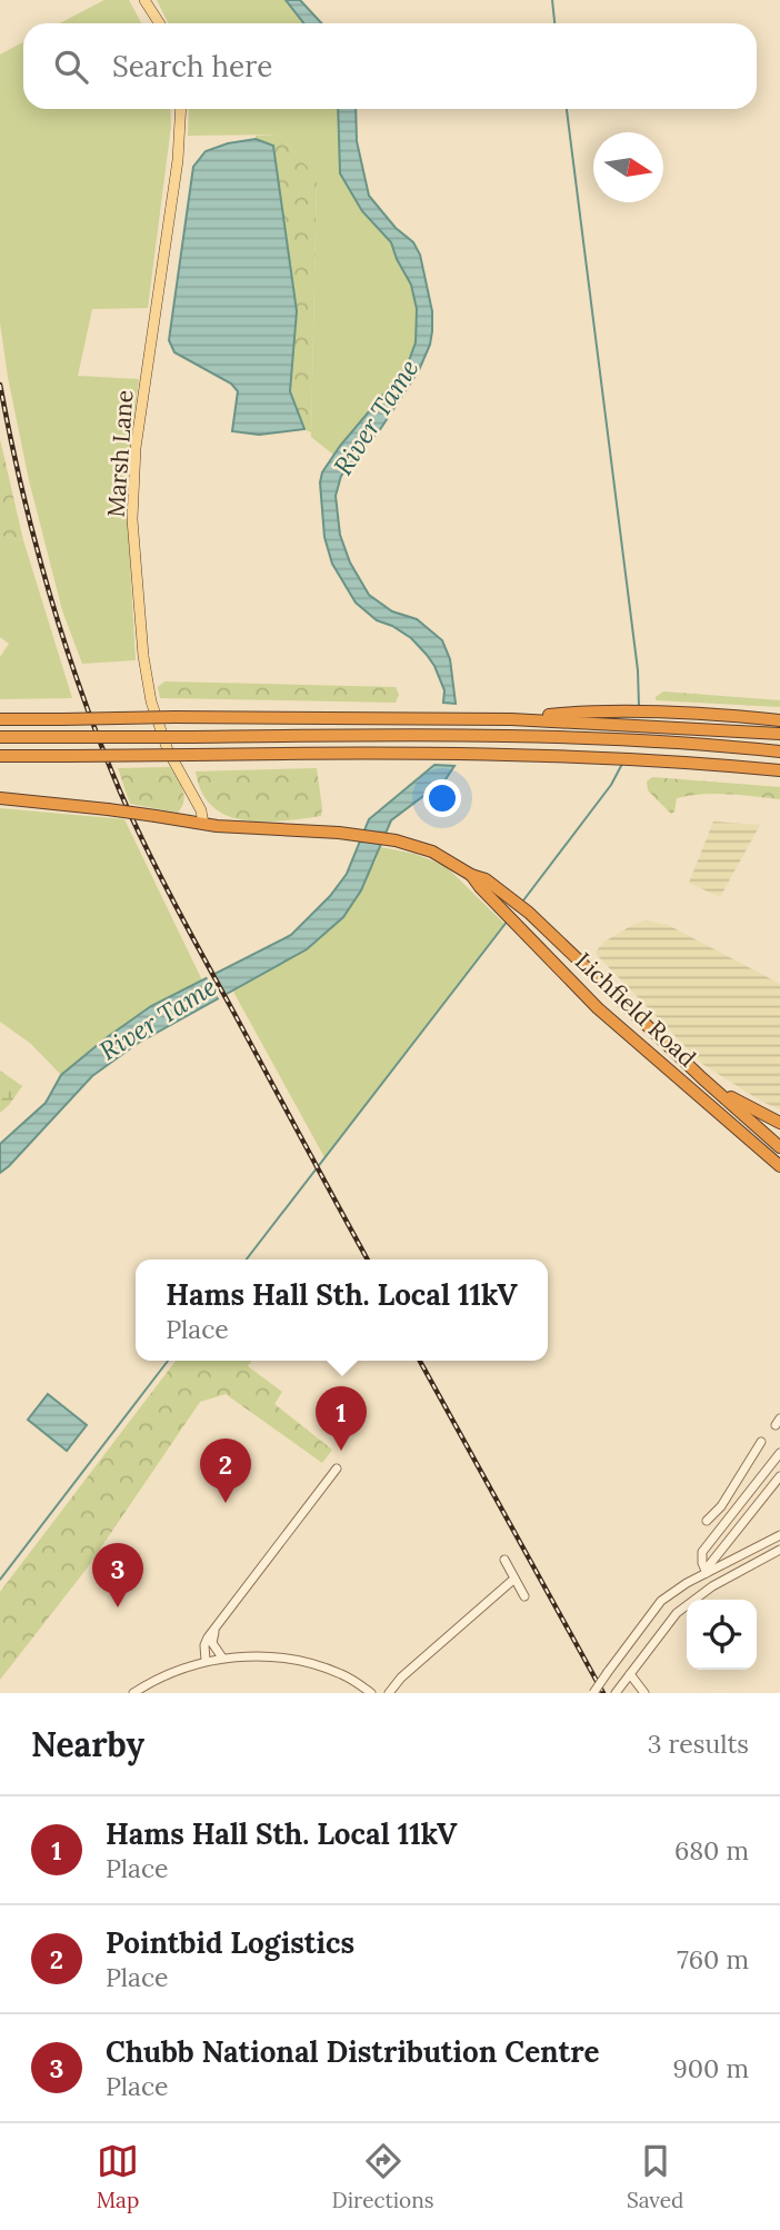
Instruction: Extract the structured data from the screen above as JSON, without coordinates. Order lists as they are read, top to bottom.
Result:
{
  "streets": {
    "highway": ["Lichfield Road"],
    "main road": ["Marsh Lane"]
  },
  "crossings": [
    ["Marsh Lane", "Lichfield Road"]
  ],
  "water": ["River Tame"],
  "north": "right",
  "page": {
    "search": "Search here",
    "popup": ["Hams Hall Sth. Local 11kV", "Place"],
    "pins": ["1", "2", "3"],
    "heading": ["Nearby", "3 results"],
    "list": [
      {
        "mark": "1",
        "name": "Hams Hall Sth. Local 11kV",
        "note": "Place",
        "value": "680 m"
      },
      {
        "mark": "2",
        "name": "Pointbid Logistics",
        "note": "Place",
        "value": "760 m"
      },
      {
        "mark": "3",
        "name": "Chubb National Distribution Centre",
        "note": "Place",
        "value": "900 m"
      }
    ],
    "nav": ["Map", "Directions", "Saved"]
  }
}
